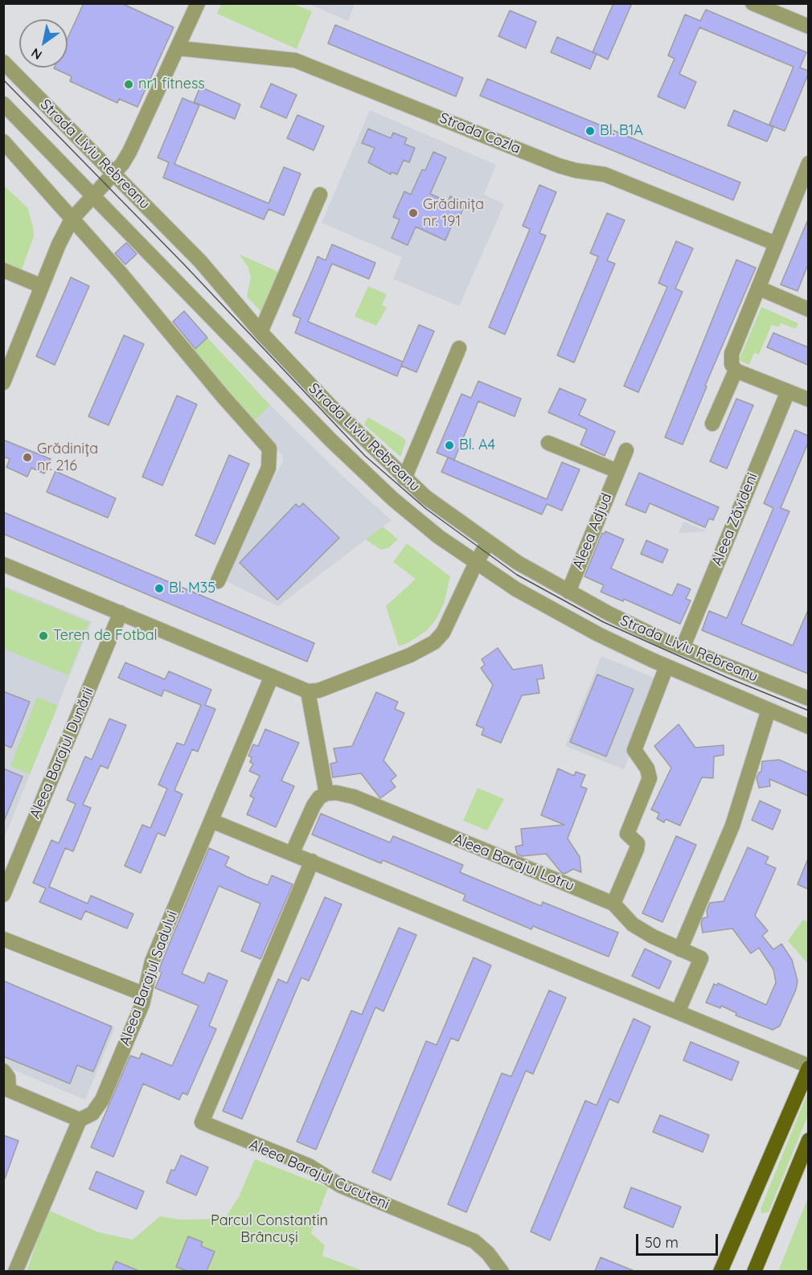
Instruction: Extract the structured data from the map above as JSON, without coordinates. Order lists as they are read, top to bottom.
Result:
{
  "streets": {
    "street": [
      "Strada Cozla",
      "Strada Liviu Rebreanu",
      "Aleea Zăvideni",
      "Aleea Adjud",
      "Aleea Barajul Dunării",
      "Aleea Barajul Lotru",
      "Aleea Barajul Sadului",
      "Aleea Barajul Cucuteni"
    ]
  },
  "crossings": [
    ["Strada Liviu Rebreanu", "Aleea Zăvideni"],
    ["Strada Liviu Rebreanu", "Aleea Adjud"]
  ],
  "parks": ["Parcul Constantin Brâncuși"],
  "places": [
    "nr1 fitness",
    "Bl. B1A",
    "Grădinița nr. 191",
    "Bl. A4",
    "Grădinița nr. 216",
    "Bl. M35",
    "Teren de Fotbal"
  ],
  "scale_bar": "50 m",
  "north": "bottom left"
}
